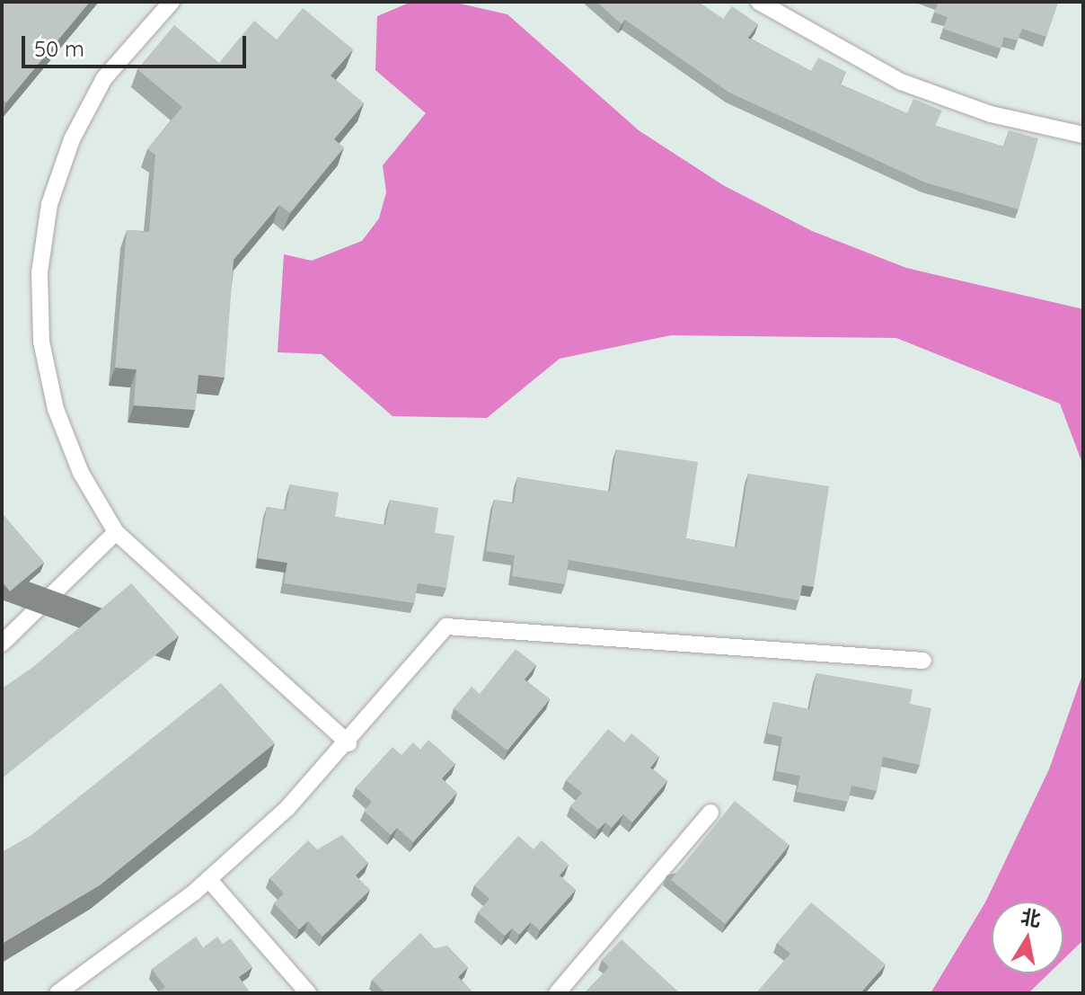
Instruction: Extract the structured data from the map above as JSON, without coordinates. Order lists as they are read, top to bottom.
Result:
{
  "scale_bar": "50 m",
  "north": "top"
}
